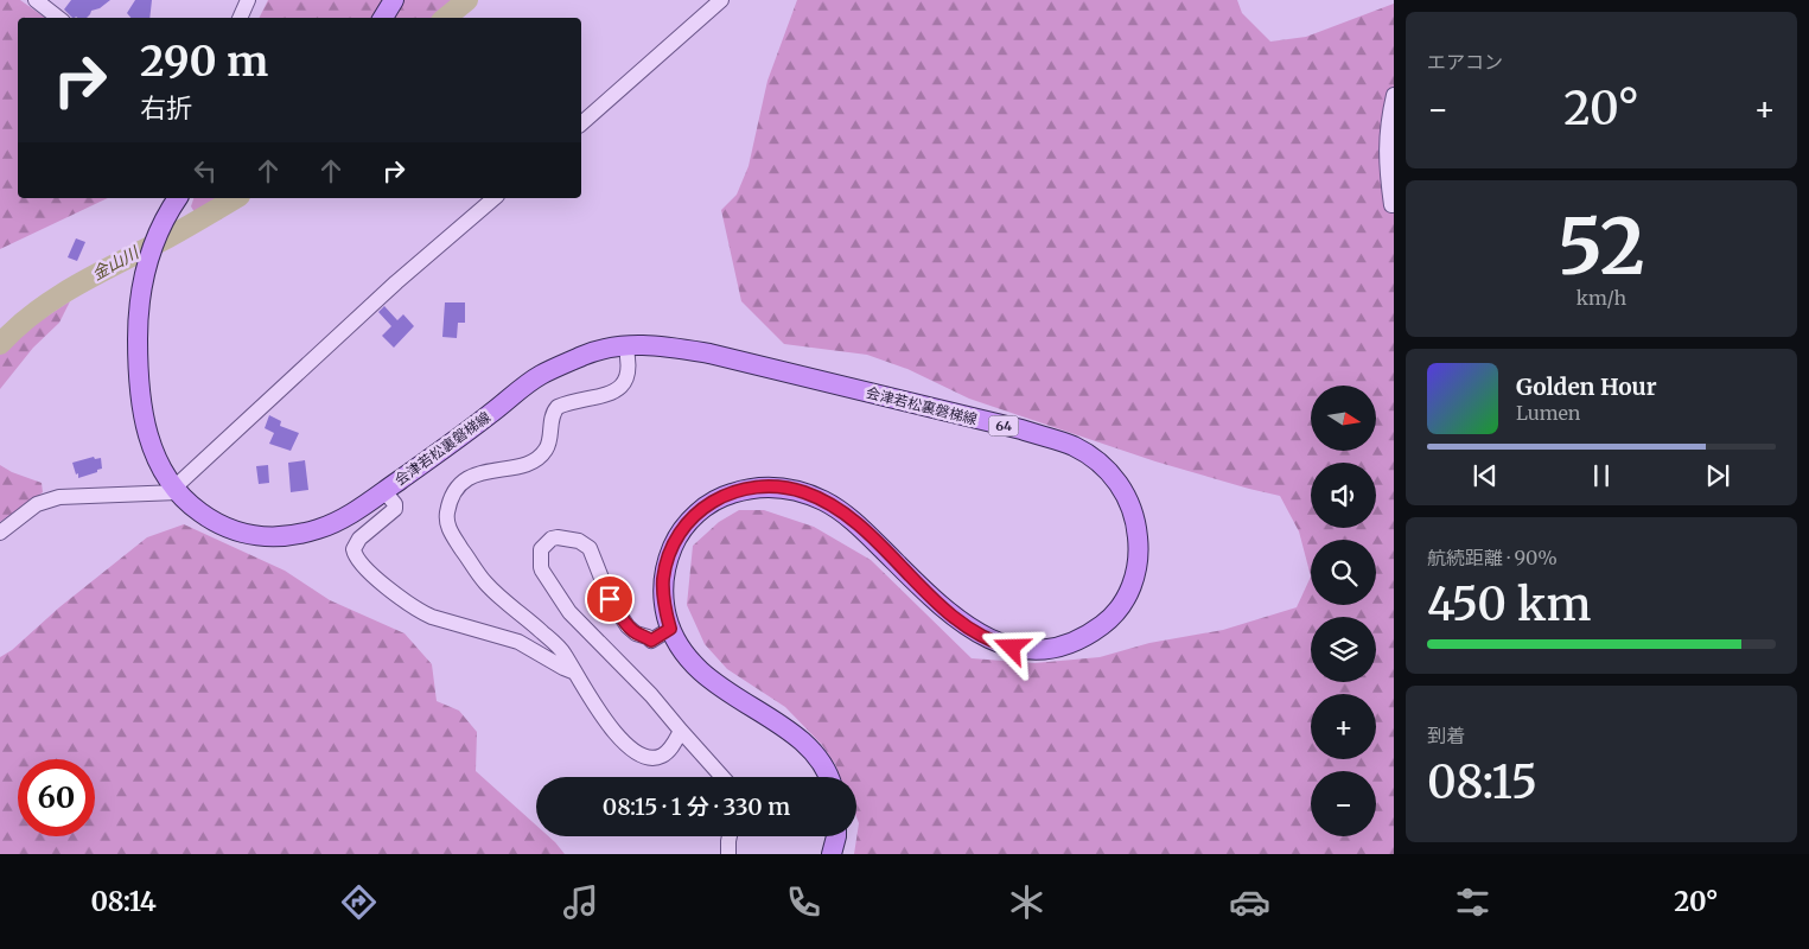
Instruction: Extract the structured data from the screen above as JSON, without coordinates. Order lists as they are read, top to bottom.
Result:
{
  "streets": {
    "main road": ["会津若松裏磐梯線", "64"]
  },
  "water": ["金山川"],
  "north": "right",
  "page": {
    "tile": [
      "エアコン",
      ["52", "km/h"],
      ["航続距離 · 90%", "450 km"],
      ["到着", "08:15"]
    ],
    "turn": ["290 m", "右折"],
    "heat": ["−", "20°", "+"],
    "song": ["Golden Hour", "Lumen"],
    "map_buttons": ["+", "−"],
    "limit": "60",
    "trip": "08:15 · 1 分 · 330 m",
    "tabs": ["08:14", "20°"]
  }
}
